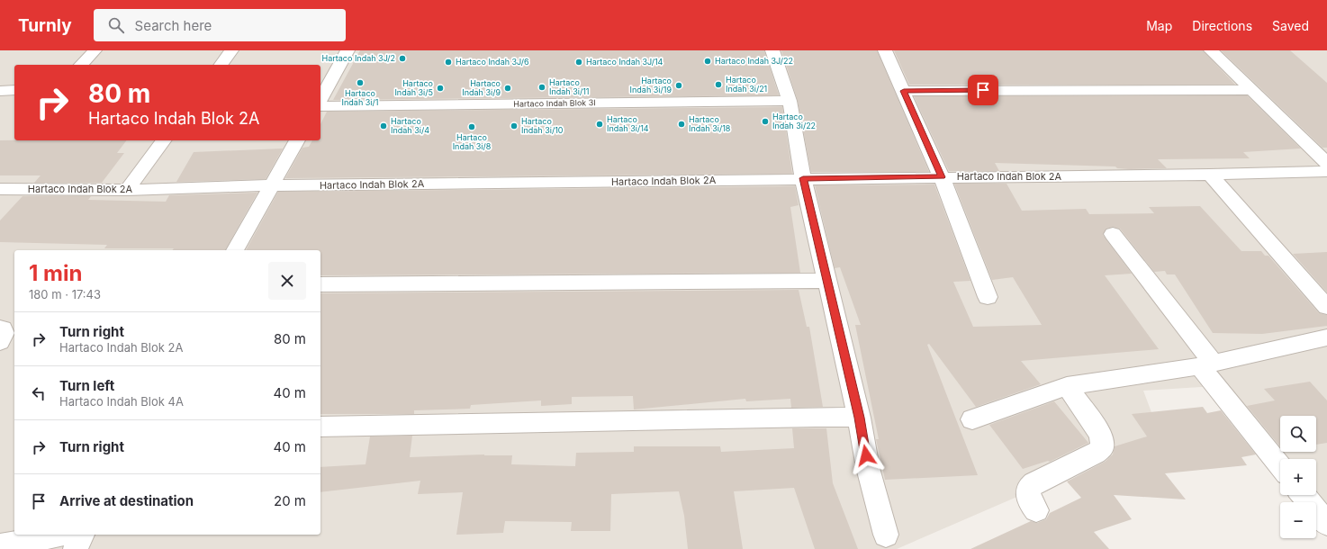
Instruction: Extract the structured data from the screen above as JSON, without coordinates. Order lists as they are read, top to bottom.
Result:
{
  "streets": {
    "street": ["Hartaco Indah Blok 3I", "Hartaco Indah Blok 2A"]
  },
  "places": [
    "Hartaco Indah 3J/2",
    "Hartaco Indah 3J/22",
    "Hartaco Indah 3J/6",
    "Hartaco Indah 3J/14",
    "Hartaco Indah 3i/1",
    "Hartaco Indah 3i/21",
    "Hartaco Indah 3i/19",
    "Hartaco Indah 3i/11",
    "Hartaco Indah 3i/5",
    "Hartaco Indah 3i/9",
    "Hartaco Indah 3i/22",
    "Hartaco Indah 3i/14",
    "Hartaco Indah 3i/18",
    "Hartaco Indah 3i/4",
    "Hartaco Indah 3i/10",
    "Hartaco Indah 3i/8"
  ],
  "page": {
    "header": "Turnly",
    "search": "Search here",
    "nav": ["Map", "Directions", "Saved"],
    "turn": ["80 m", "Hartaco Indah Blok 2A"],
    "heading": ["1 min", "180 m · 17:43"],
    "list": [
      {
        "name": "Turn right",
        "note": "Hartaco Indah Blok 2A",
        "value": "80 m"
      },
      {
        "name": "Turn left",
        "note": "Hartaco Indah Blok 4A",
        "value": "40 m"
      },
      {
        "name": "Turn right",
        "value": "40 m"
      },
      {
        "name": "Arrive at destination",
        "value": "20 m"
      }
    ],
    "map_buttons": ["+", "−"]
  }
}
